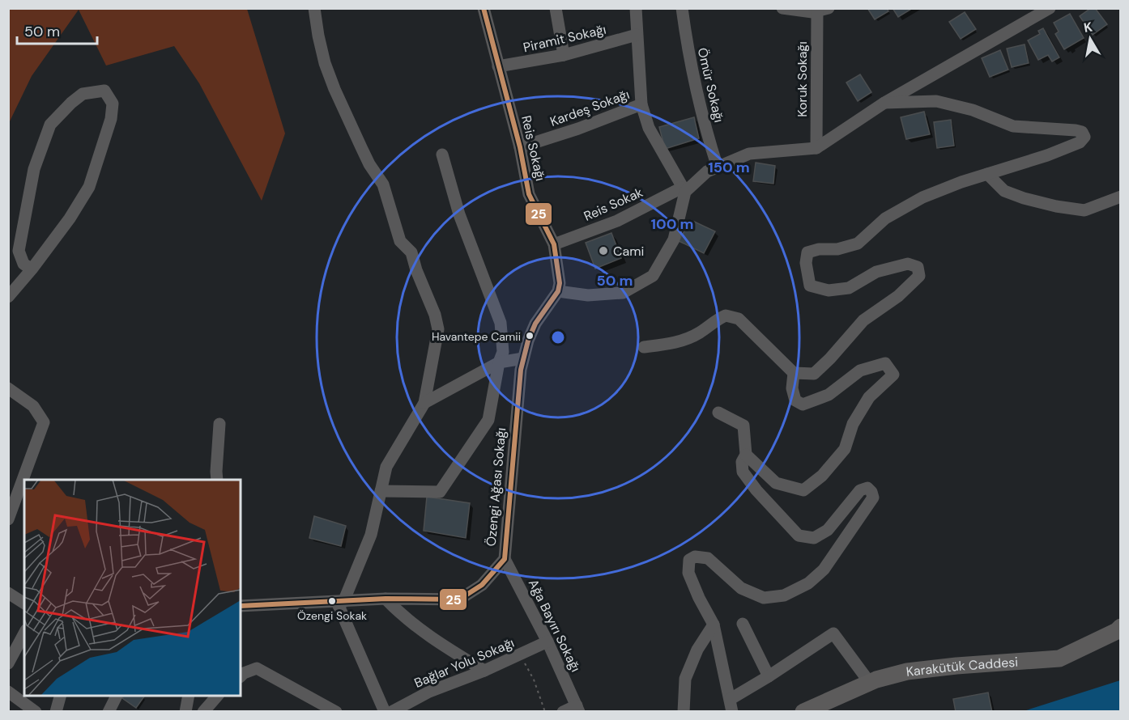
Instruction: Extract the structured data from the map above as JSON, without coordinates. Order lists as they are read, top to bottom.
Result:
{
  "streets": {
    "main road": ["Karakütük Caddesi"],
    "street": [
      "Piramit Sokağı",
      "Koruk Sokağı",
      "Ömür Sokağı",
      "Kardeş Sokağı",
      "Reis Sokağı",
      "Reis Sokak",
      "Özengi Ağası Sokağı",
      "Ağa Bayırı Sokağı",
      "Bağlar Yolu Sokağı"
    ]
  },
  "crossings": [
    ["Piramit Sokağı", "Reis Sokağı"],
    ["Koruk Sokağı", "Reis Sokak"],
    ["Ömür Sokağı", "Reis Sokak"],
    ["Kardeş Sokağı", "Reis Sokağı"],
    ["Reis Sokağı", "Reis Sokak"],
    ["Reis Sokağı", "Özengi Ağası Sokağı"],
    ["Özengi Ağası Sokağı", "Ağa Bayırı Sokağı"],
    ["Ağa Bayırı Sokağı", "Bağlar Yolu Sokağı"]
  ],
  "places": ["Cami", "Havantepe Camii", "Özengi Sokak"],
  "lines": ["transit line 25"],
  "scale_bar": "50 m",
  "north": "top",
  "rings": ["150 m", "100 m", "50 m"]
}
